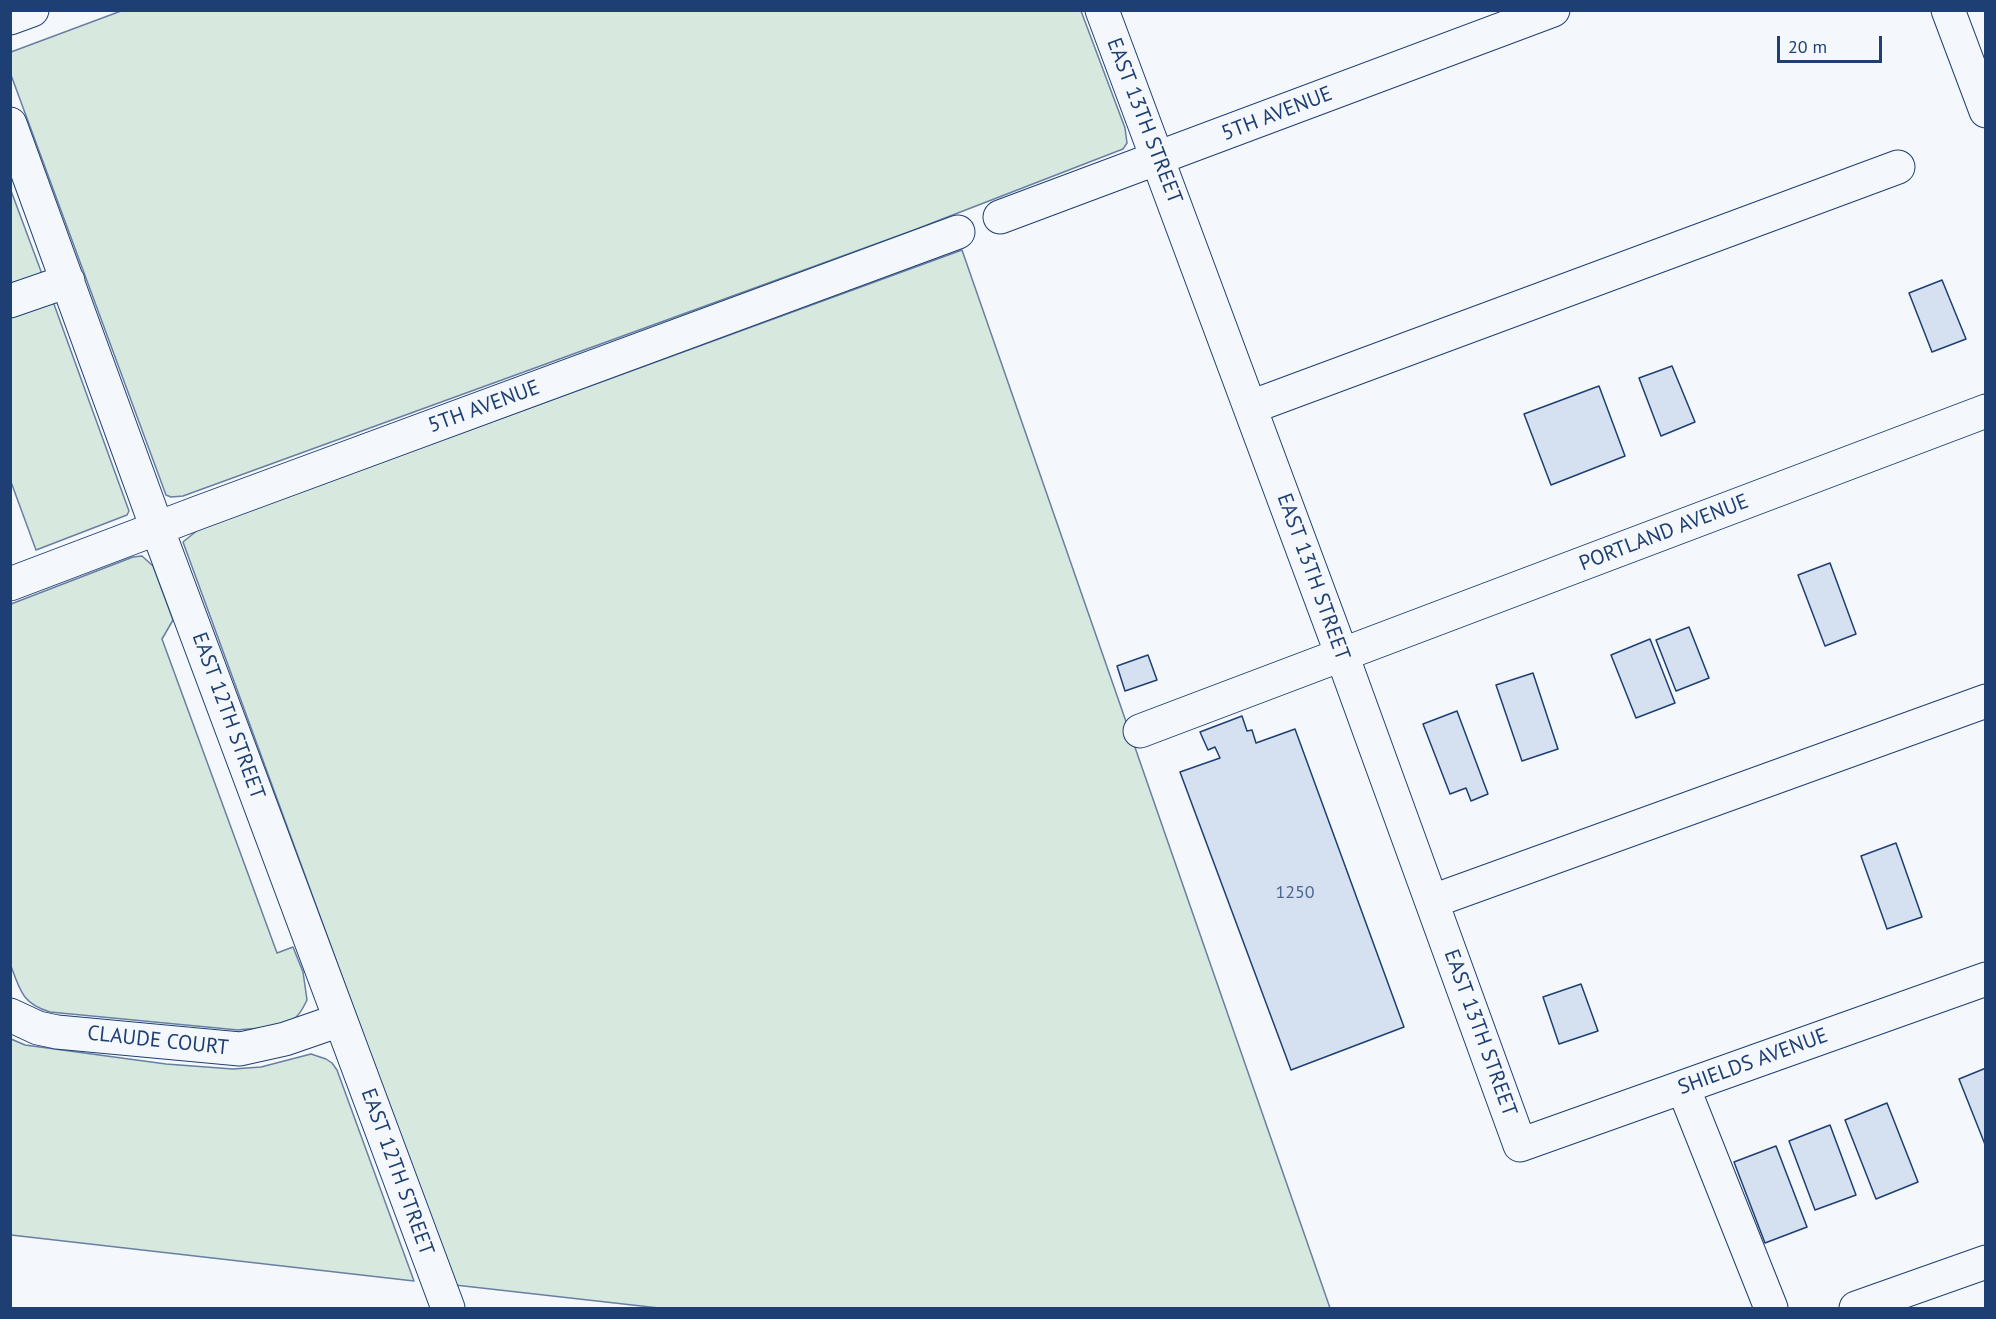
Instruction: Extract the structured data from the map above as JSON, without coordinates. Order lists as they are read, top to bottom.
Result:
{
  "streets": {
    "street": [
      "5TH AVENUE",
      "EAST 13TH STREET",
      "PORTLAND AVENUE",
      "EAST 12TH STREET",
      "CLAUDE COURT",
      "SHIELDS AVENUE"
    ]
  },
  "crossings": [
    ["5TH AVENUE", "EAST 13TH STREET"],
    ["5TH AVENUE", "EAST 12TH STREET"],
    ["EAST 13TH STREET", "PORTLAND AVENUE"],
    ["EAST 13TH STREET", "SHIELDS AVENUE"],
    ["EAST 12TH STREET", "CLAUDE COURT"]
  ],
  "house_numbers": ["1250"],
  "scale_bar": "20 m"
}
